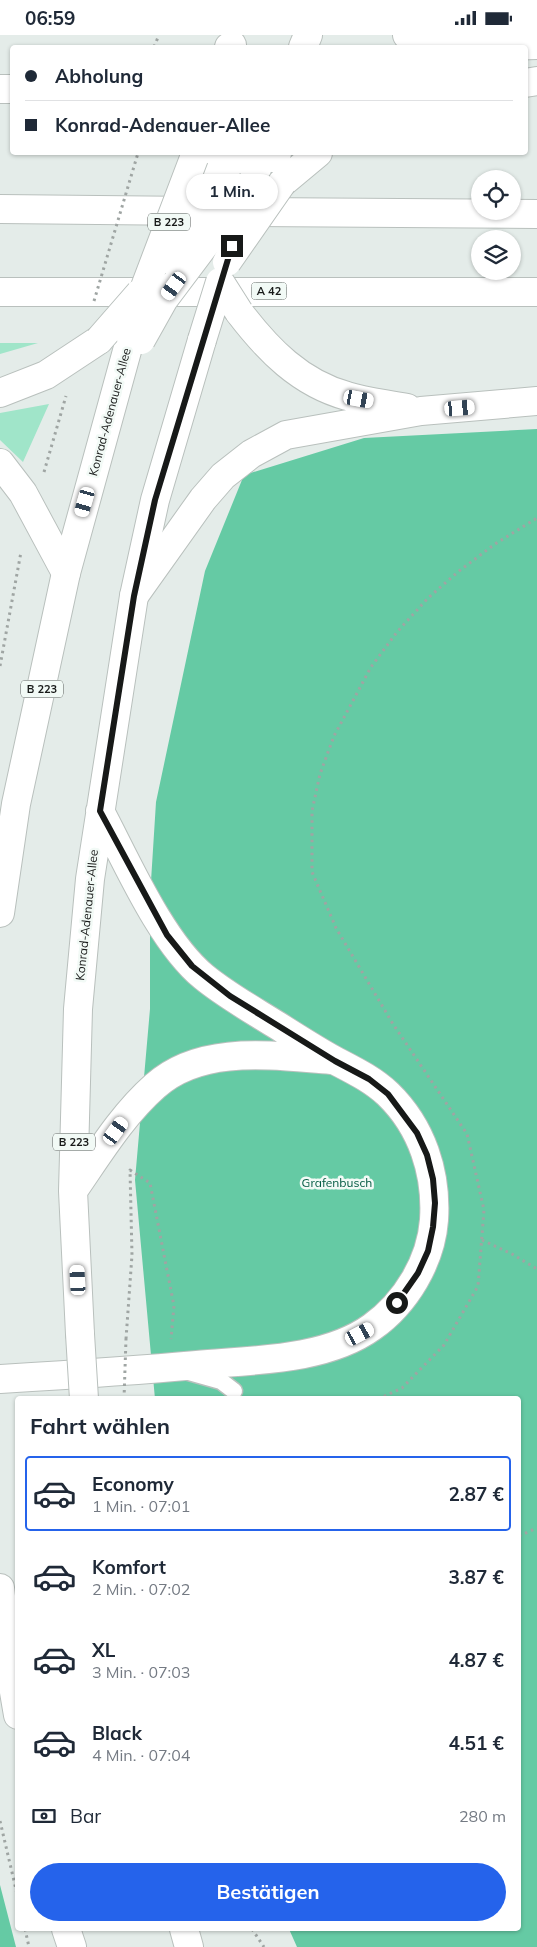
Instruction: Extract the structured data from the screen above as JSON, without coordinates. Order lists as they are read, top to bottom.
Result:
{
  "streets": {
    "main road": ["B 223", "A 42", "Konrad-Adenauer-Allee"]
  },
  "parks": ["Grafenbusch"],
  "page": {
    "status": "06:59",
    "banner": ["Abholung", "Konrad-Adenauer-Allee"],
    "bubble": "1 Min.",
    "heading": "Fahrt wählen",
    "list": [
      {
        "name": "Economy",
        "note": "1 Min. · 07:01",
        "value": "2.87 €"
      },
      {
        "name": "Komfort",
        "note": "2 Min. · 07:02",
        "value": "3.87 €"
      },
      {
        "name": "XL",
        "note": "3 Min. · 07:03",
        "value": "4.87 €"
      },
      {
        "name": "Black",
        "note": "4 Min. · 07:04",
        "value": "4.51 €"
      }
    ],
    "pay": ["Bar", "280 m"],
    "buttons": "Bestätigen"
  }
}
